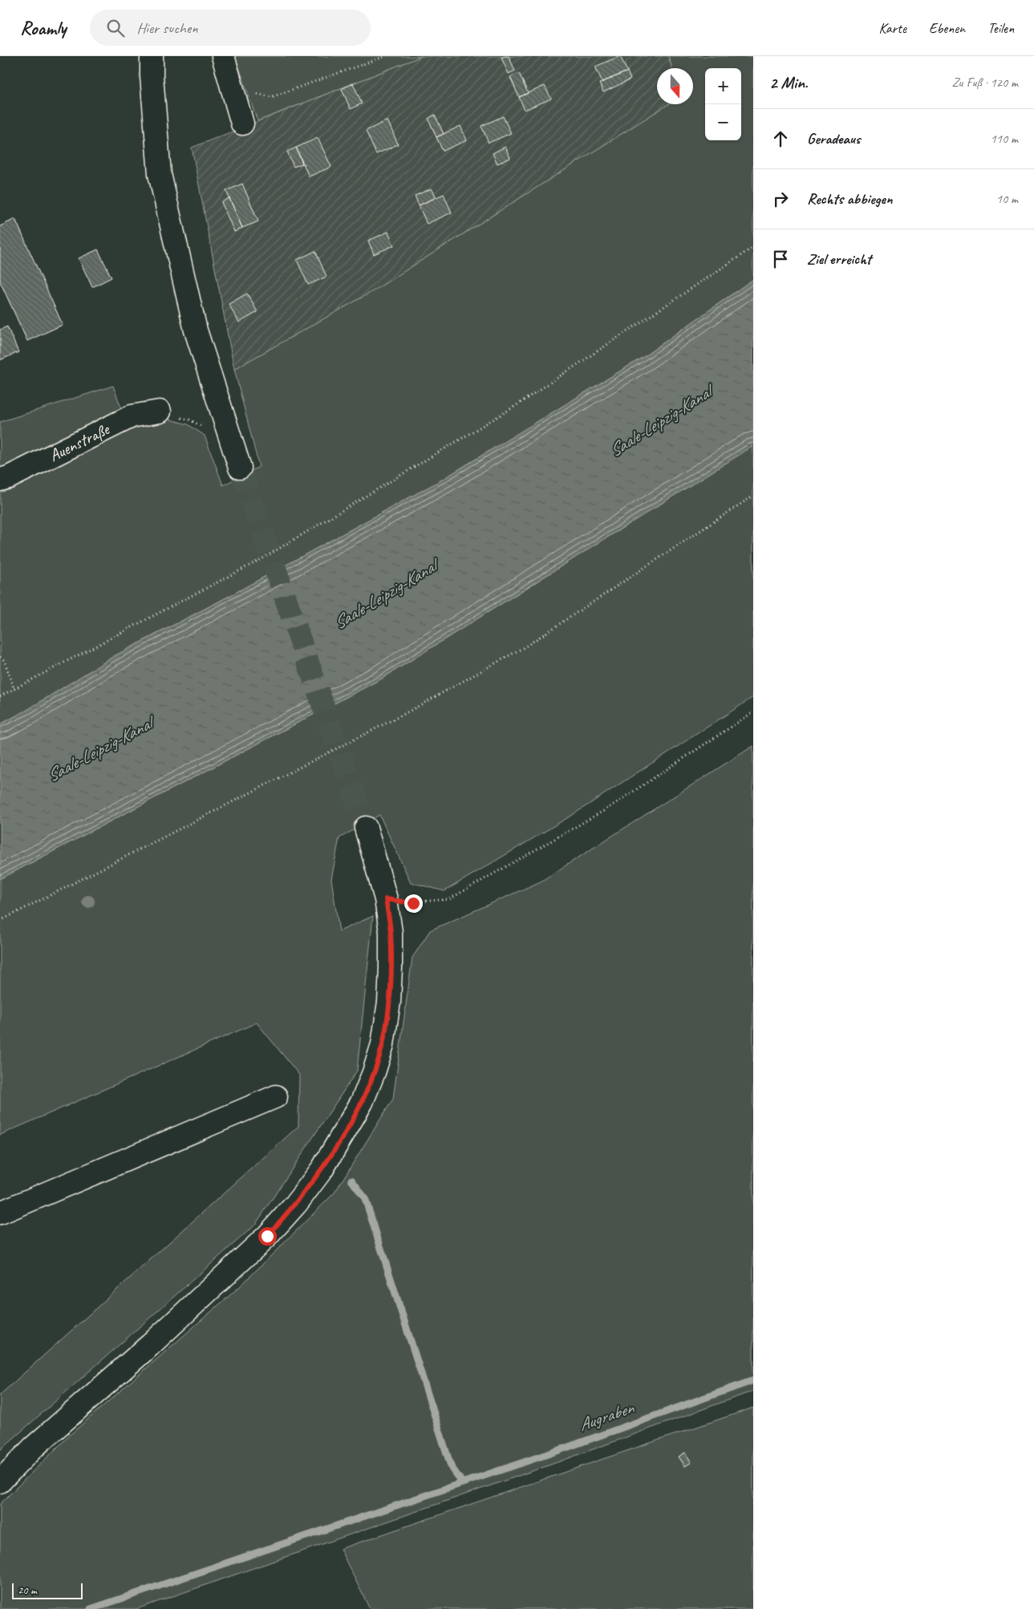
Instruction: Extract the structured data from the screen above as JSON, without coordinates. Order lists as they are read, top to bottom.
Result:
{
  "streets": {
    "street": ["Auenstraße"]
  },
  "water": ["Saale-Leipzig-Kanal", "Augraben"],
  "scale_bar": "20 m",
  "north": "bottom",
  "page": {
    "header": "Roamly",
    "search": "Hier suchen",
    "nav": ["Karte", "Ebenen", "Teilen"],
    "heading": ["2 Min.", "Zu Fuß · 120 m"],
    "map_buttons": ["+", "−"],
    "list": [
      ["Geradeaus", "110 m"],
      ["Rechts abbiegen", "10 m"],
      "Ziel erreicht"
    ],
    "scale": "20 m"
  }
}
